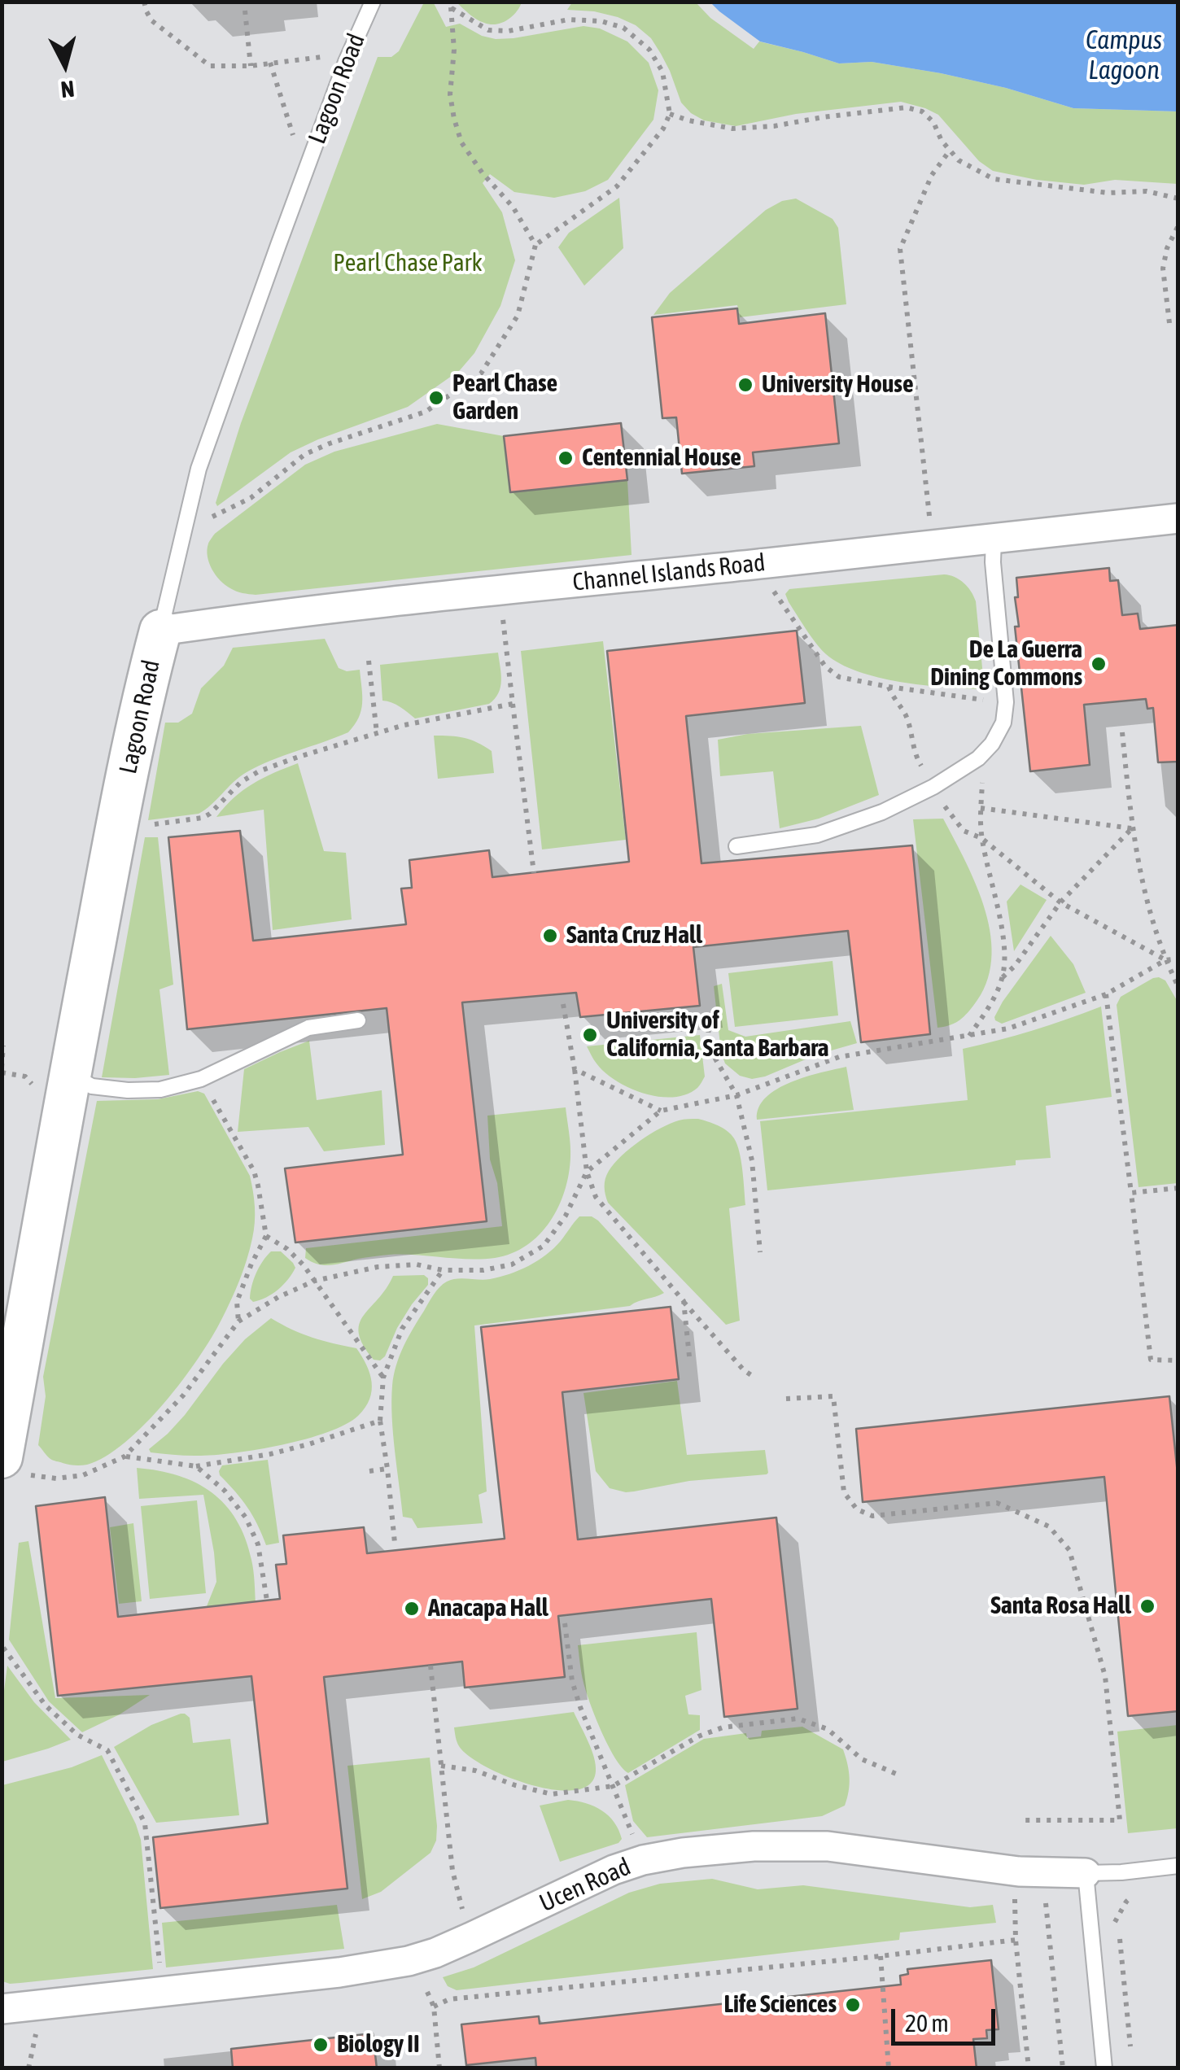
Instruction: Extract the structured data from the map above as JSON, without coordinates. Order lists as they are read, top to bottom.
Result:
{
  "streets": {
    "street": ["Lagoon Road", "Channel Islands Road", "Ucen Road"]
  },
  "crossings": [
    ["Lagoon Road", "Channel Islands Road"]
  ],
  "water": ["Campus Lagoon"],
  "parks": ["Pearl Chase Park"],
  "places": [
    "University House",
    "Pearl Chase Garden",
    "Centennial House",
    "De La Guerra Dining Commons",
    "Santa Cruz Hall",
    "University of California, Santa Barbara",
    "Santa Rosa Hall",
    "Anacapa Hall",
    "Life Sciences",
    "Biology II"
  ],
  "scale_bar": "20 m",
  "north": "bottom"
}
